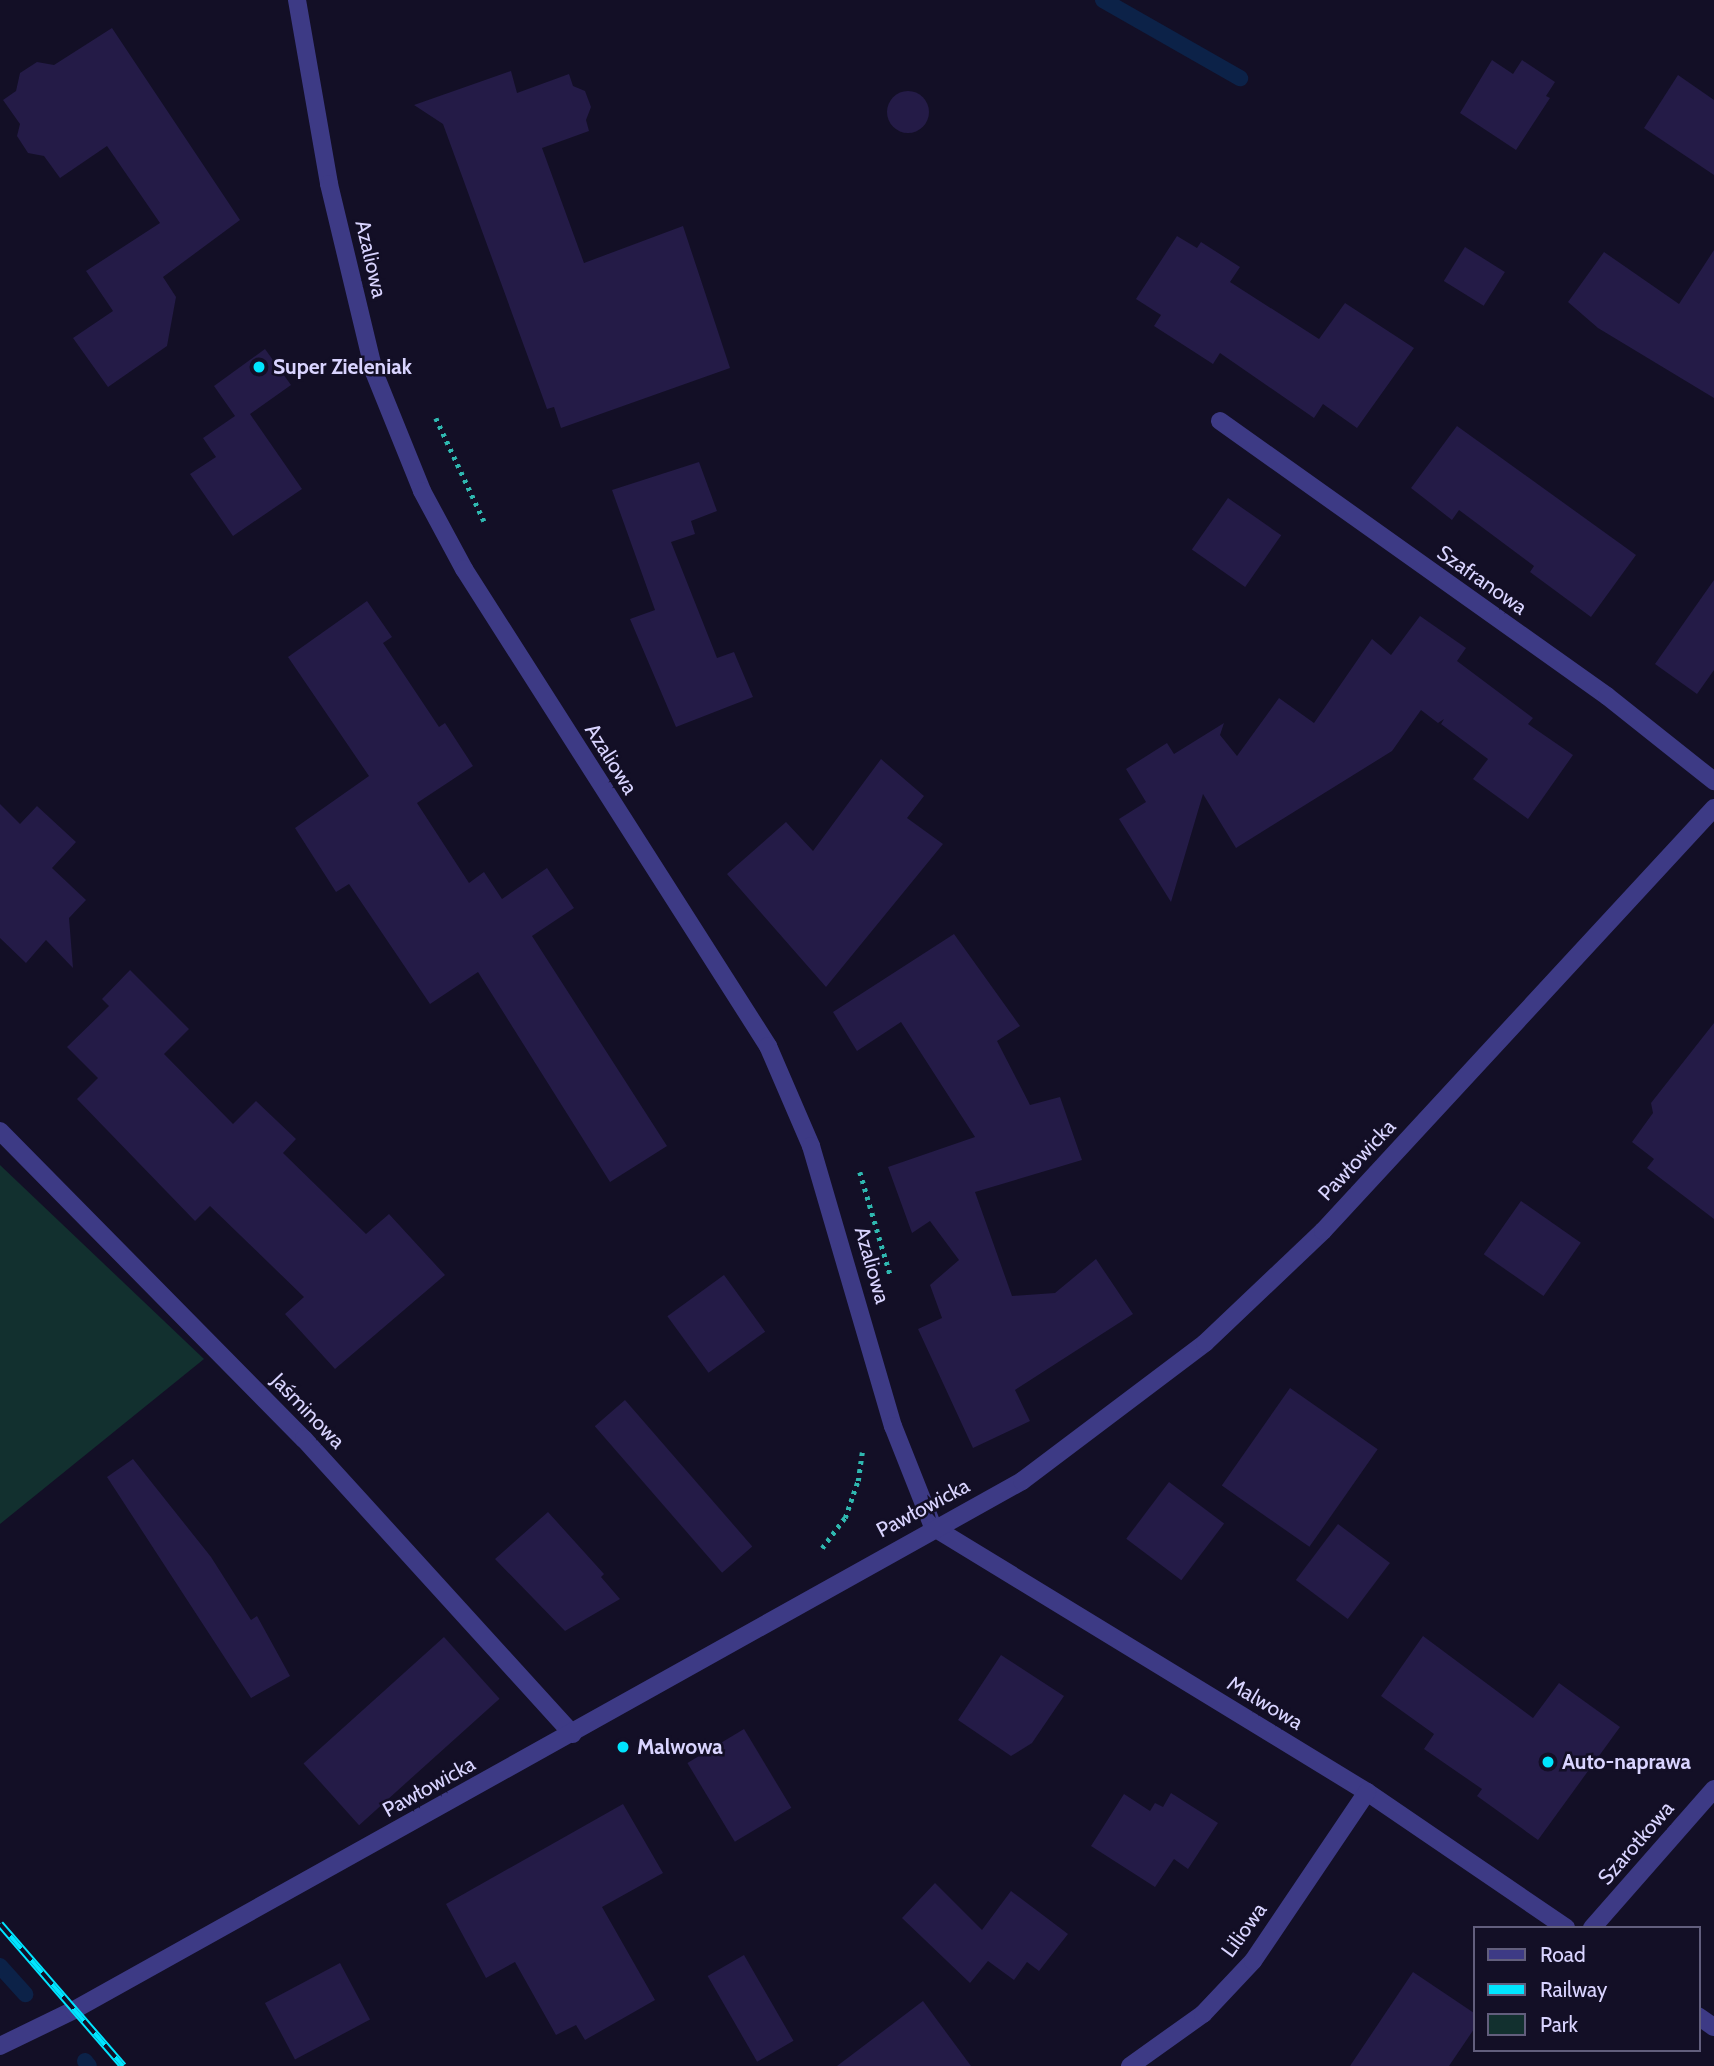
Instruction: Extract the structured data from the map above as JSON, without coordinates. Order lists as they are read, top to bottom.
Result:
{
  "streets": {
    "street": [
      "Azaliowa",
      "Szafranowa",
      "Pawłowicka",
      "Jaśminowa",
      "Malwowa",
      "Szarotkowa",
      "Liliowa"
    ]
  },
  "crossings": [
    ["Azaliowa", "Pawłowicka"],
    ["Azaliowa", "Malwowa"],
    ["Pawłowicka", "Jaśminowa"],
    ["Pawłowicka", "Malwowa"],
    ["Malwowa", "Liliowa"]
  ],
  "places": ["Super Zieleniak", "Malwowa", "Auto-naprawa"],
  "legend": ["Road", "Railway", "Park"]
}
